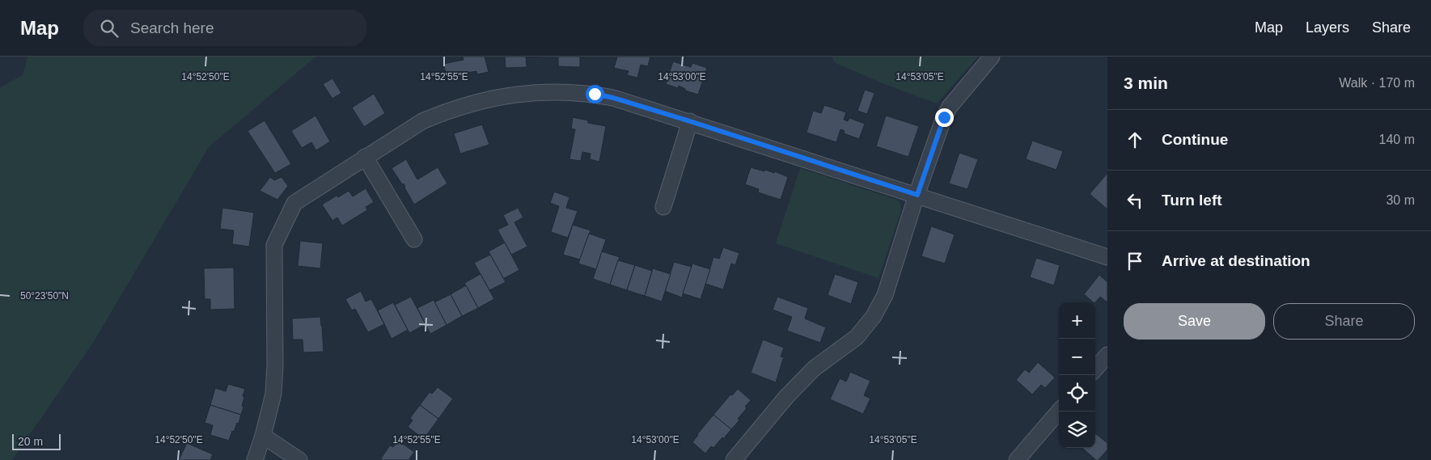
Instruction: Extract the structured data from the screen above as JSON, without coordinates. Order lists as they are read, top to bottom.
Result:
{
  "scale_bar": "20 m",
  "page": {
    "header": "Map",
    "search": "Search here",
    "nav": ["Map", "Layers", "Share"],
    "heading": ["3 min", "Walk · 170 m"],
    "list": [
      ["Continue", "140 m"],
      ["Turn left", "30 m"],
      "Arrive at destination"
    ],
    "buttons": ["Save", "Share"],
    "map_buttons": ["+", "−"],
    "scale": "20 m"
  },
  "coordinates": [
    "14°52'50\"E",
    "14°52'55\"E",
    "14°53'00\"E",
    "14°53'05\"E",
    "50°23'50\"N"
  ]
}
